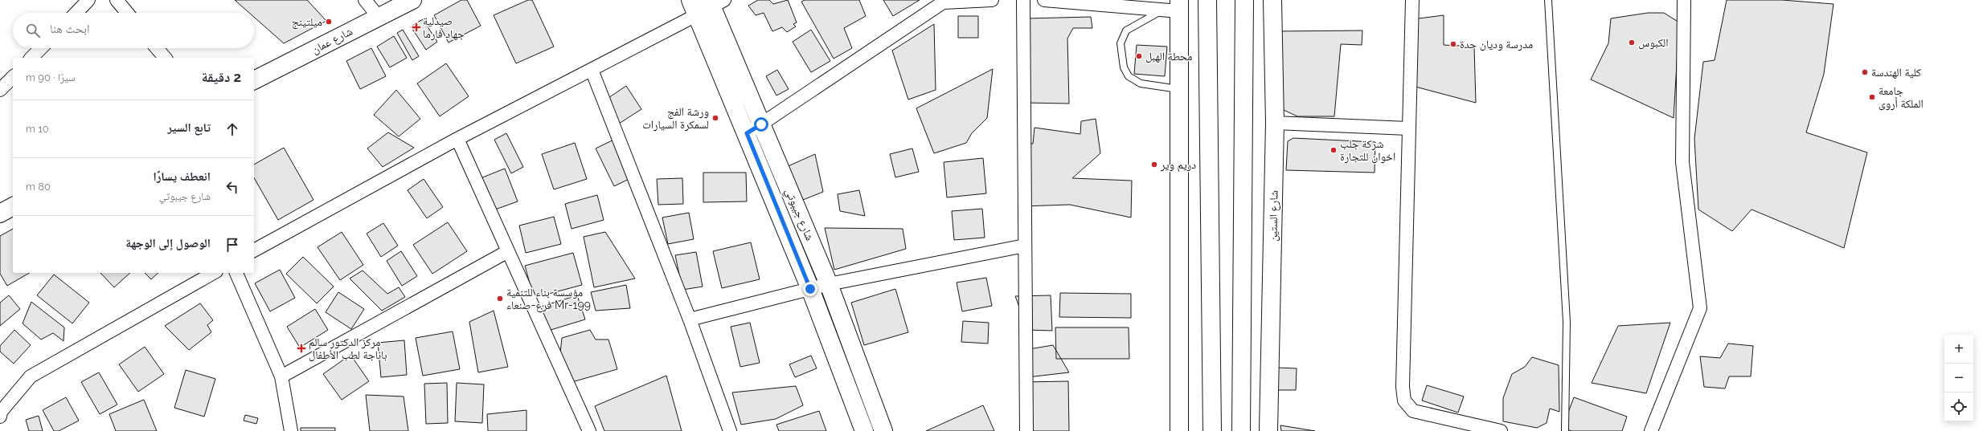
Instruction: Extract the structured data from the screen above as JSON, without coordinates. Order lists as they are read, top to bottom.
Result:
{
  "streets": {
    "main road": ["شارع عمان", "شارع جيبوتي", "شارع الستين"]
  },
  "places": {
    "other": [
      "ميلتينج",
      "الكبوس",
      "مدرسة وديان حدة",
      "محطة الهبل",
      "كلية الهندسة",
      "جامعة الملكة أروى",
      "ورشة الفج لسمكرة السيارات",
      "شركة جلب اخوان للتجارة",
      "دريم وير",
      "مؤسسة بناء للتنمية فرع-صنعاء Mr-199"
    ],
    "health": ["صيدلية جهاد فارما", "مركز الدكتور سالم باناجة لطب الأطفال"]
  },
  "page": {
    "search": "ابحث هنا",
    "heading": ["2 دقيقة", "سيرًا · 90 m"],
    "list": [
      ["تابع السير", "10 m"],
      ["انعطف يسارًا", "شارع جيبوتي", "80 m"],
      "الوصول إلى الوجهة"
    ],
    "map_buttons": ["+", "−"]
  }
}
